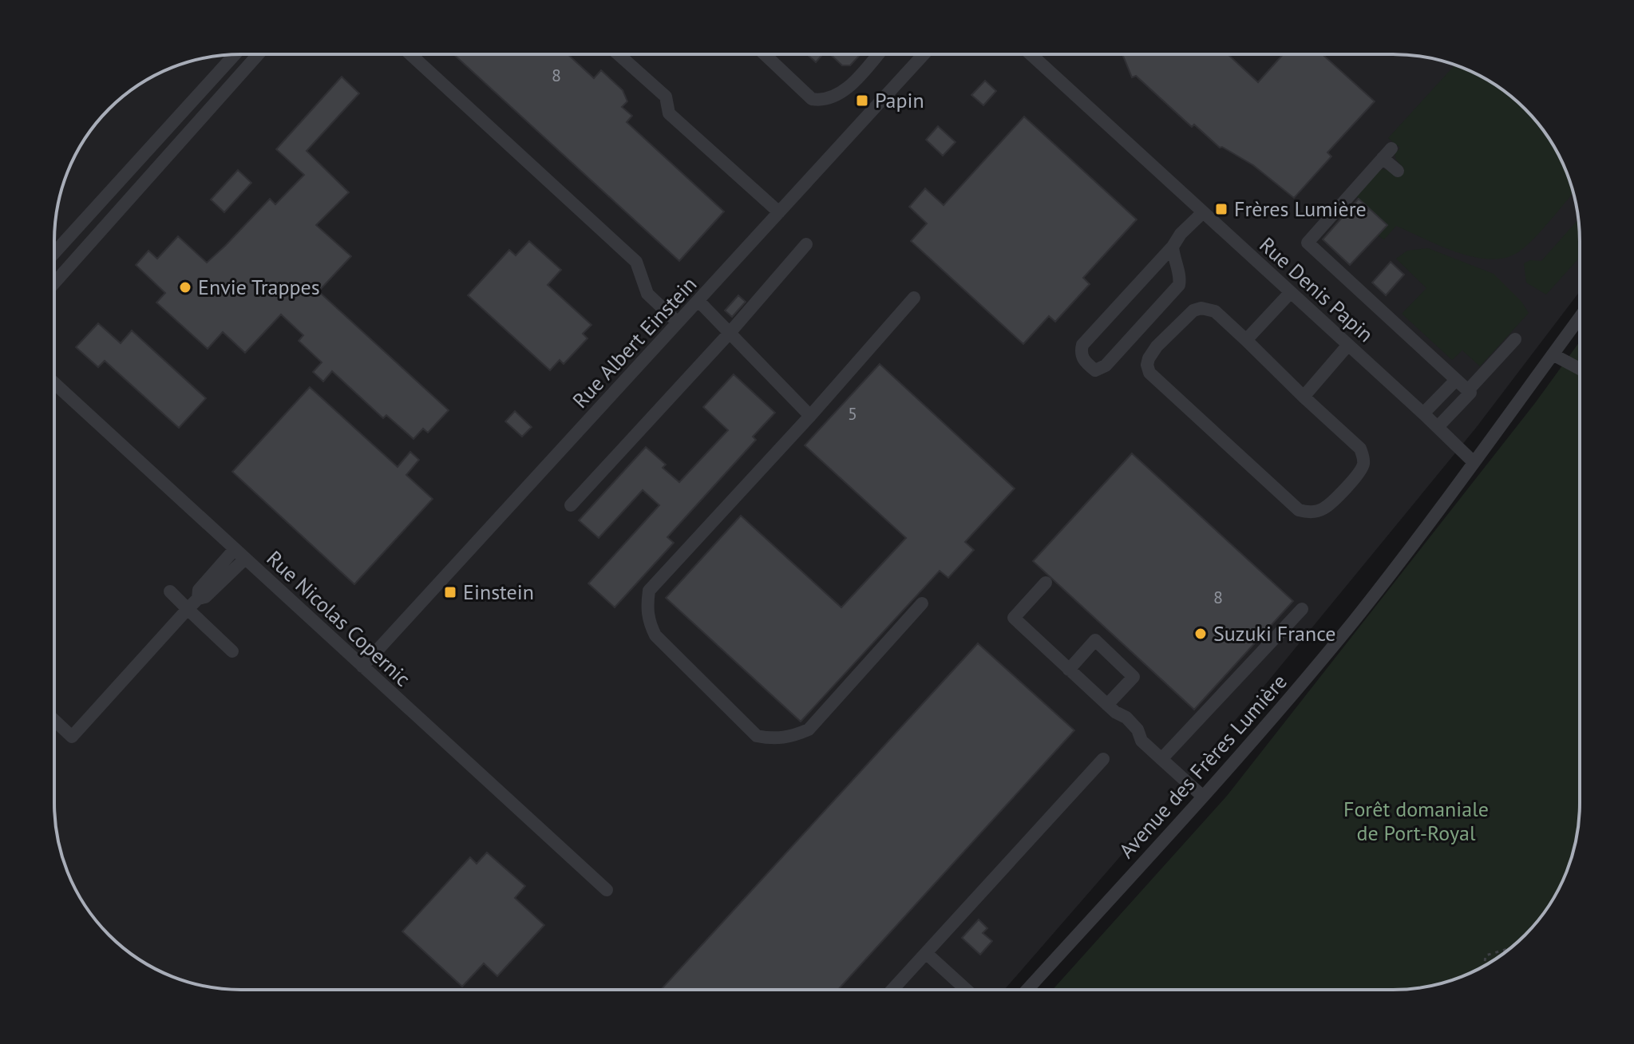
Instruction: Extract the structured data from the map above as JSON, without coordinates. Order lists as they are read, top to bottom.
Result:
{
  "streets": {
    "street": [
      "Rue Denis Papin",
      "Rue Albert Einstein",
      "Rue Nicolas Copernic",
      "Avenue des Frères Lumière"
    ]
  },
  "crossings": [
    ["Rue Denis Papin", "Avenue des Frères Lumière"],
    ["Rue Albert Einstein", "Rue Nicolas Copernic"]
  ],
  "parks": ["Forêt domaniale de Port-Royal"],
  "places": {
    "transit": ["Papin", "Frères Lumière", "Einstein"],
    "other": ["Envie Trappes", "Suzuki France"]
  },
  "house_numbers": ["8", "5", "8"]
}
